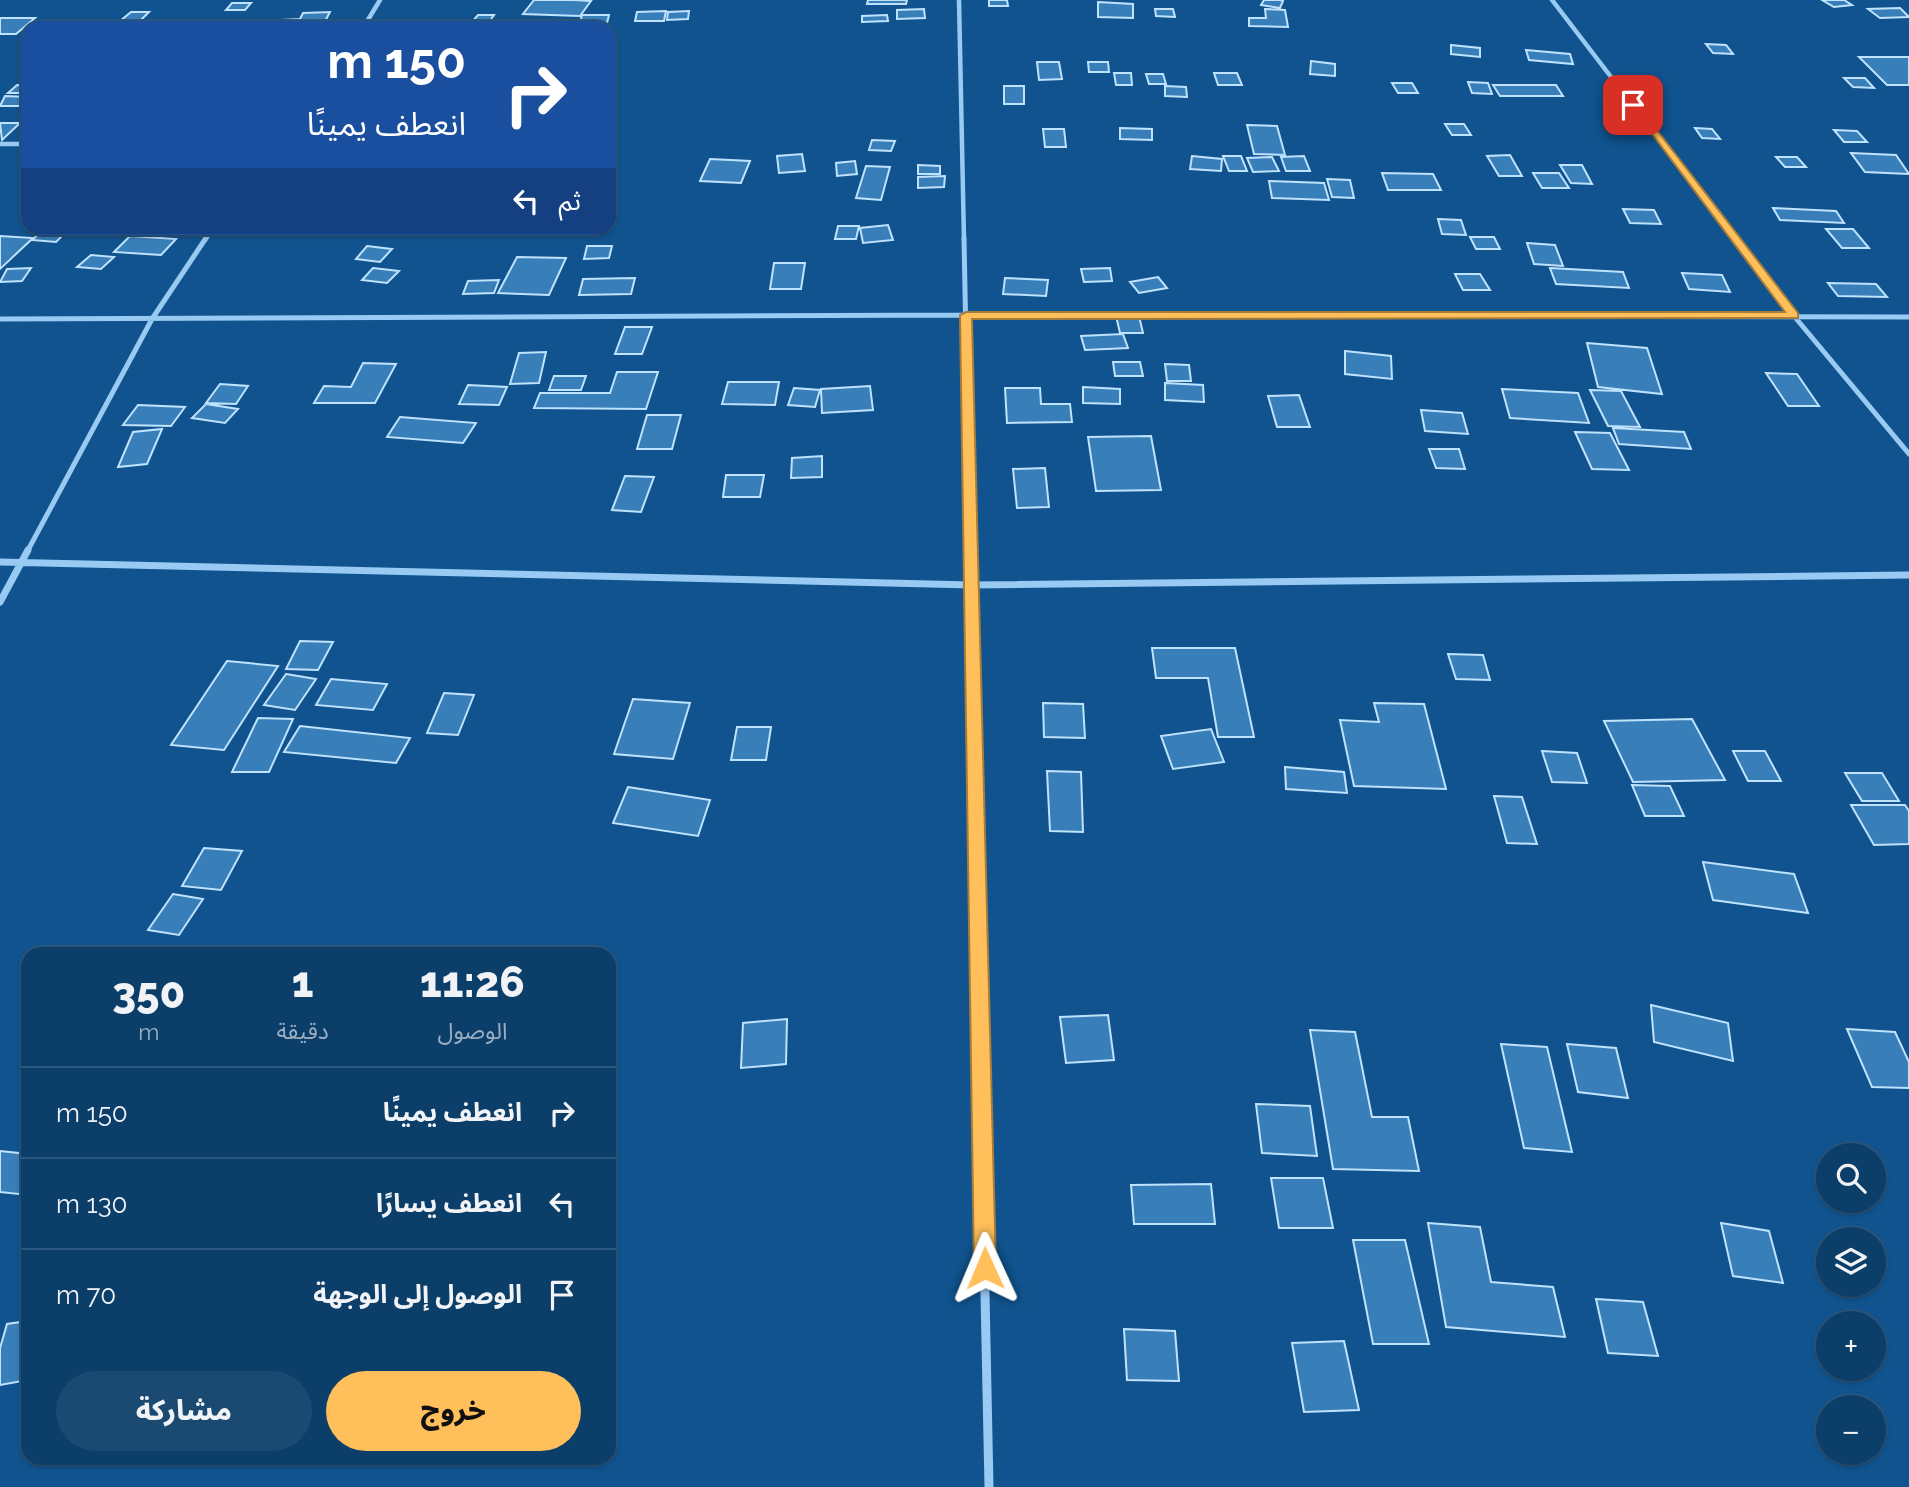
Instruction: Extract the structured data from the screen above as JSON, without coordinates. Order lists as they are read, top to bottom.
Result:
{
  "page": {
    "turn": ["150 m", "انعطف يمينًا"],
    "then": "ثم",
    "eta": [
      "11:26",
      "الوصول",
      "1",
      "دقيقة",
      "350",
      "m"
    ],
    "list": [
      {
        "name": "انعطف يمينًا",
        "value": "150 m"
      },
      {
        "name": "انعطف يسارًا",
        "value": "130 m"
      },
      {
        "name": "الوصول إلى الوجهة",
        "value": "70 m"
      }
    ],
    "map_buttons": ["+", "−"],
    "buttons": ["خروج", "مشاركة"]
  }
}
